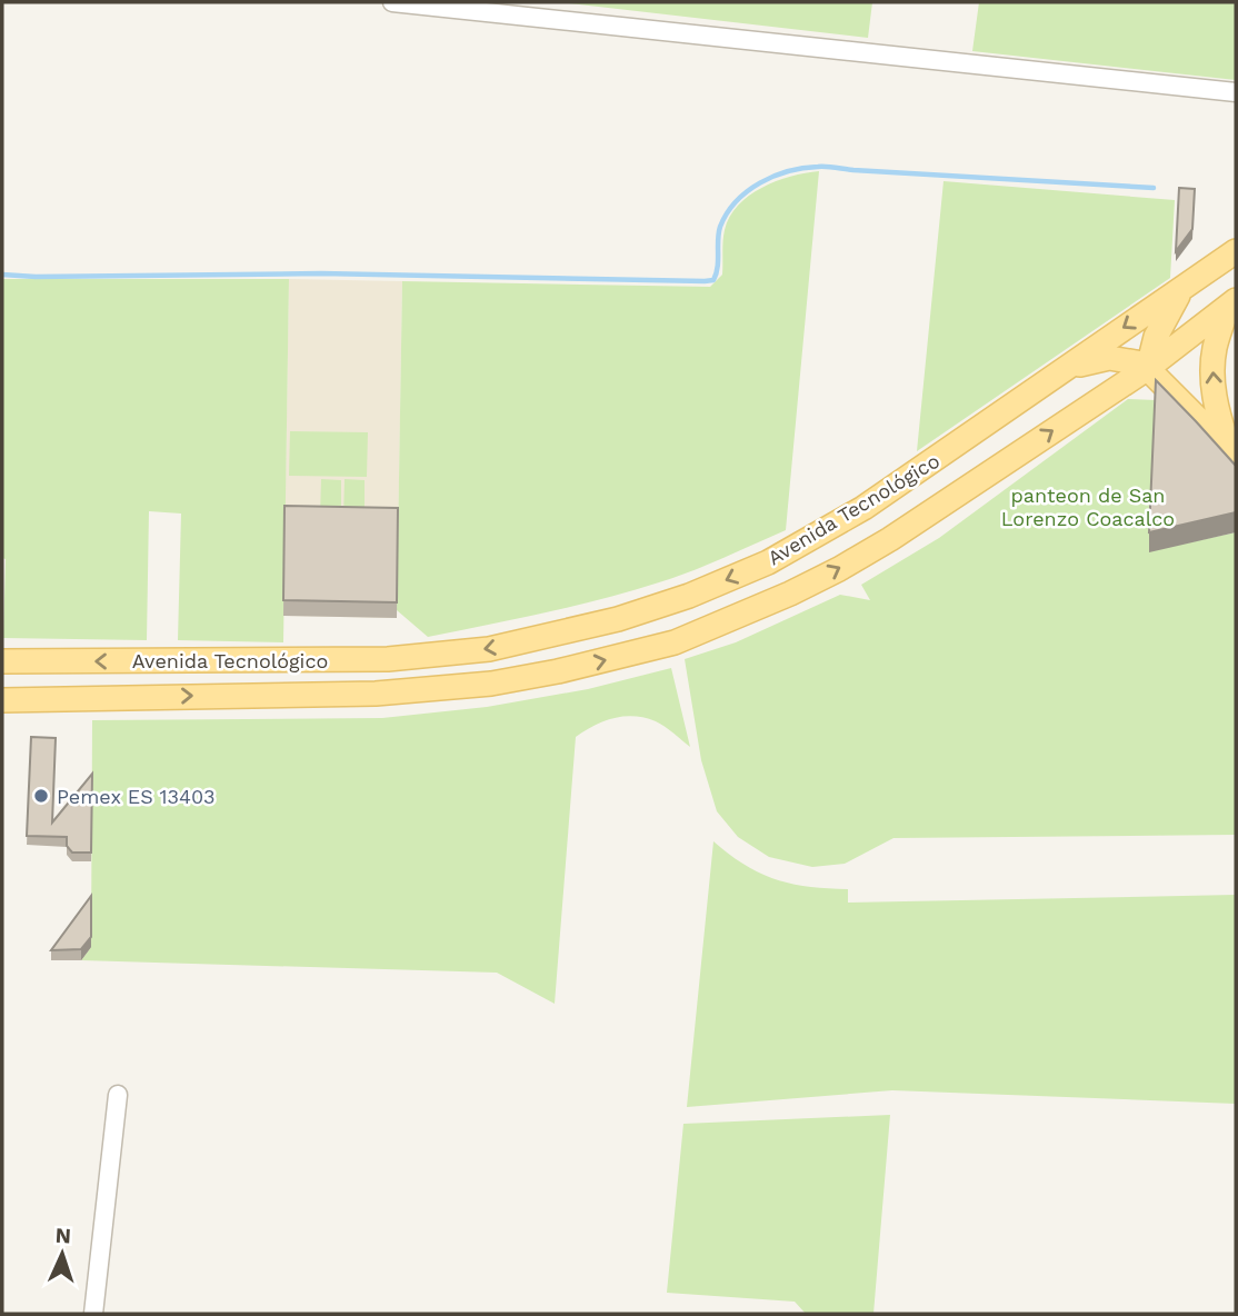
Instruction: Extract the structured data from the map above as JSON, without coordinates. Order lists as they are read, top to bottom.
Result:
{
  "streets": {
    "main road": ["Avenida Tecnológico"]
  },
  "parks": ["panteon de San Lorenzo Coacalco"],
  "places": ["Pemex ES 13403"],
  "north": "top"
}
